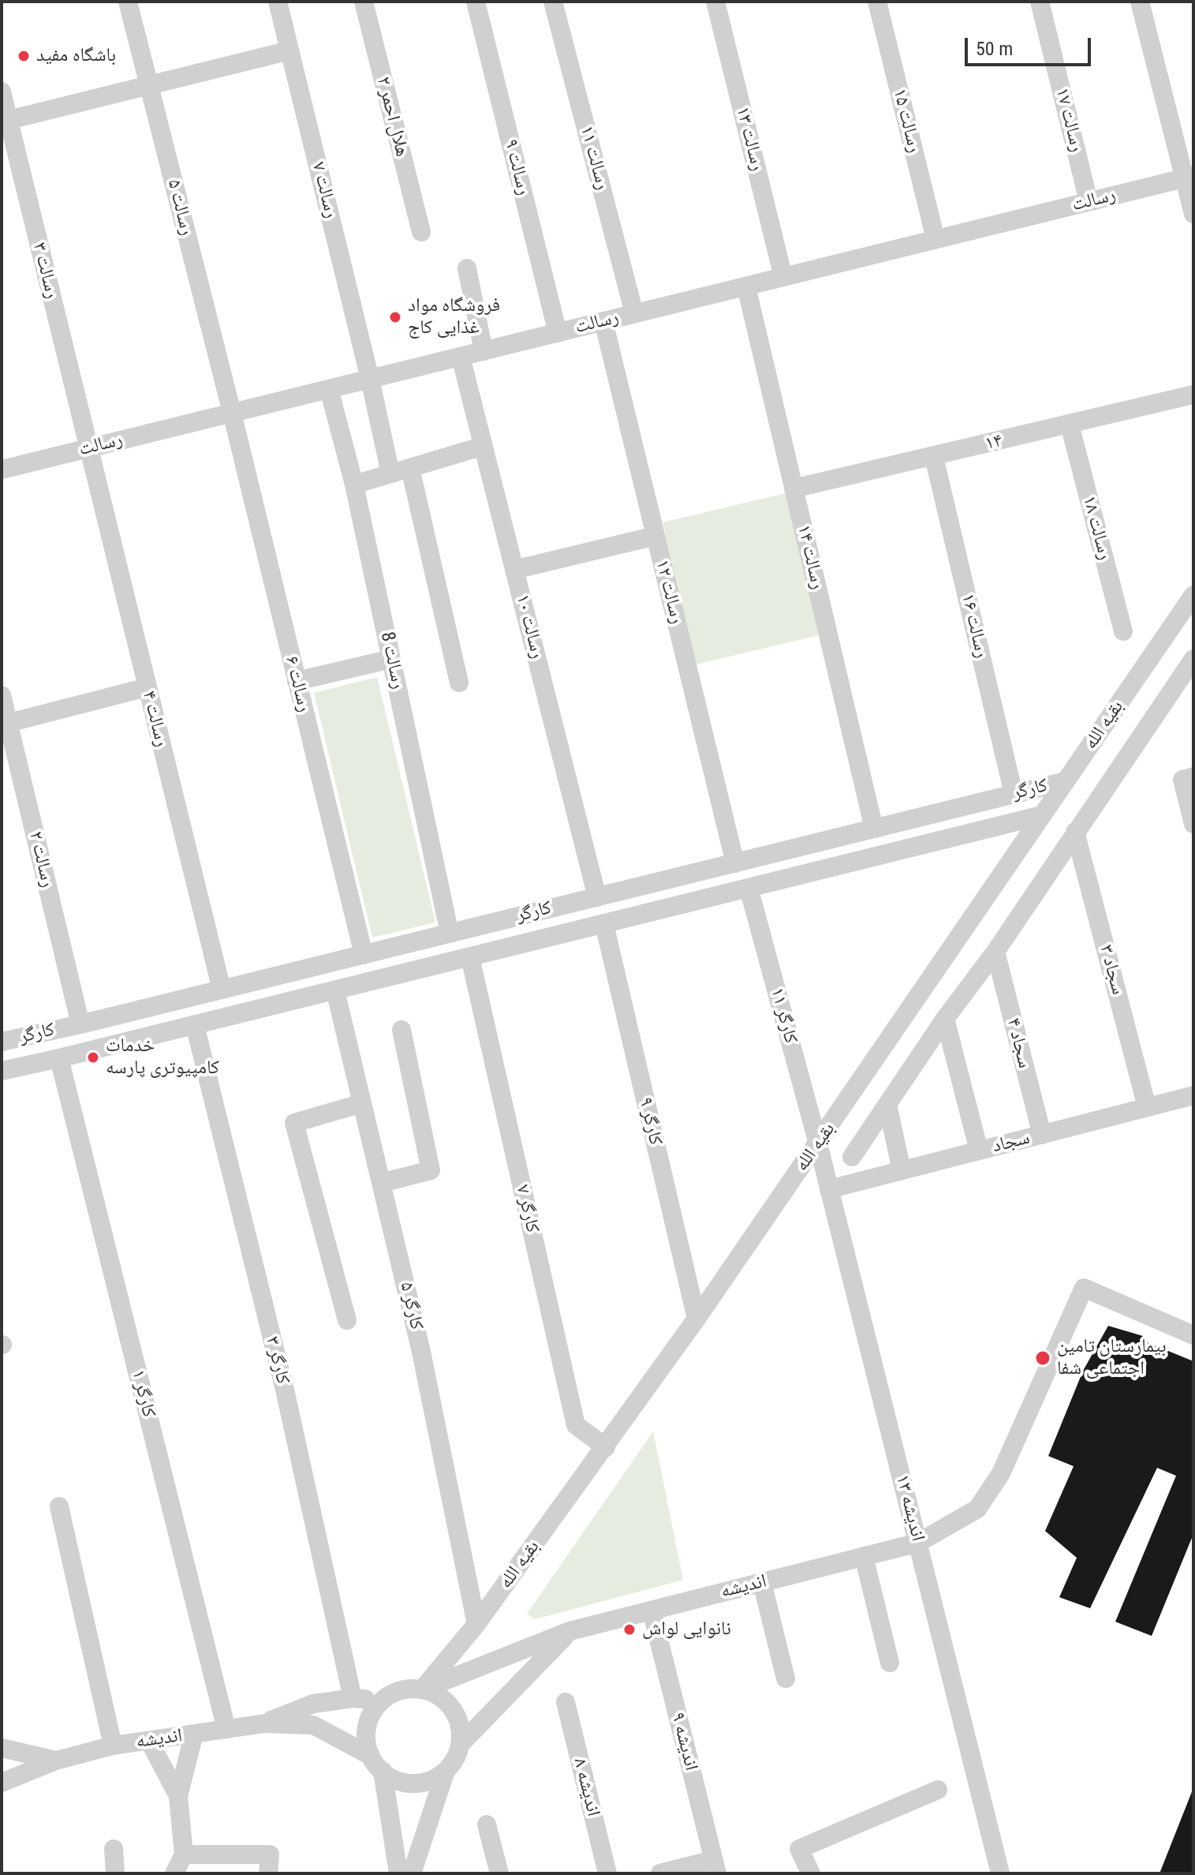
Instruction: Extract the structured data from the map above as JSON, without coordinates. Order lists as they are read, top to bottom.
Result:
{
  "streets": {
    "street": [
      "هلال احمر ۲",
      "رسالت ۱۷",
      "رسالت ۱۵",
      "رسالت ۱۳",
      "رسالت ۱۱",
      "رسالت ۹",
      "رسالت ۷",
      "رسالت",
      "رسالت ۵",
      "رسالت ۳",
      "۱۴",
      "رسالت ۱۸",
      "رسالت ۱۴",
      "رسالت ۱۲",
      "رسالت ۱۶",
      "رسالت ۱۰",
      "رسالت 8",
      "رسالت ۶",
      "رسالت ۴",
      "بقیه الله",
      "کارگر",
      "رسالت ۲",
      "سجاد ۳",
      "کارگر ۱۱",
      "سجاد ۴",
      "کارگر ۹",
      "سجاد",
      "کارگر ۷",
      "کارگر ۵",
      "کارگر ۳",
      "کارگر ۱",
      "اندیشه ۱۳",
      "اندیشه",
      "اندیشه ۹",
      "اندیشه ۸"
    ]
  },
  "crossings": [
    ["رسالت ۱۷", "رسالت"],
    ["رسالت ۱۵", "رسالت"],
    ["رسالت ۱۳", "رسالت"],
    ["رسالت ۱۱", "رسالت"],
    ["رسالت ۹", "رسالت"],
    ["رسالت ۷", "رسالت"],
    ["رسالت", "رسالت ۵"],
    ["رسالت", "رسالت ۳"],
    ["رسالت", "رسالت ۱۴"],
    ["رسالت", "رسالت ۱۲"],
    ["رسالت", "رسالت ۱۰"],
    ["رسالت", "رسالت 8"],
    ["رسالت", "رسالت ۶"],
    ["رسالت", "رسالت ۴"],
    ["رسالت ۵", "رسالت ۶"],
    ["رسالت ۳", "رسالت ۴"],
    ["۱۴", "رسالت ۱۸"],
    ["۱۴", "رسالت ۱۴"],
    ["۱۴", "رسالت ۱۶"],
    ["رسالت ۱۴", "کارگر"],
    ["رسالت ۱۲", "کارگر"],
    ["رسالت ۱۶", "کارگر"],
    ["رسالت ۱۰", "کارگر"],
    ["رسالت 8", "کارگر"],
    ["رسالت ۶", "کارگر"],
    ["رسالت ۴", "کارگر"],
    ["بقیه الله", "کارگر"],
    ["بقیه الله", "سجاد ۳"],
    ["بقیه الله", "کارگر ۱۱"],
    ["بقیه الله", "سجاد ۴"],
    ["بقیه الله", "کارگر ۹"],
    ["بقیه الله", "کارگر ۷"],
    ["بقیه الله", "کارگر ۵"],
    ["بقیه الله", "اندیشه ۱۳"],
    ["بقیه الله", "اندیشه"],
    ["کارگر", "رسالت ۲"],
    ["کارگر", "کارگر ۱۱"],
    ["کارگر", "کارگر ۹"],
    ["کارگر", "کارگر ۷"],
    ["کارگر", "کارگر ۵"],
    ["کارگر", "کارگر ۳"],
    ["کارگر", "کارگر ۱"],
    ["سجاد ۳", "سجاد"],
    ["کارگر ۱۱", "اندیشه ۱۳"],
    ["سجاد ۴", "سجاد"],
    ["سجاد", "اندیشه ۱۳"],
    ["کارگر ۳", "اندیشه"],
    ["کارگر ۱", "اندیشه"],
    ["اندیشه ۱۳", "اندیشه"],
    ["اندیشه", "اندیشه ۹"]
  ],
  "places": [
    "باشگاه مفید",
    "فروشگاه مواد غذایی کاج",
    "خدمات کامپیوتری پارسه",
    "بیمارستان تامین اجتماعی شفا",
    "نانوایی لواش"
  ],
  "scale_bar": "50 m"
}
